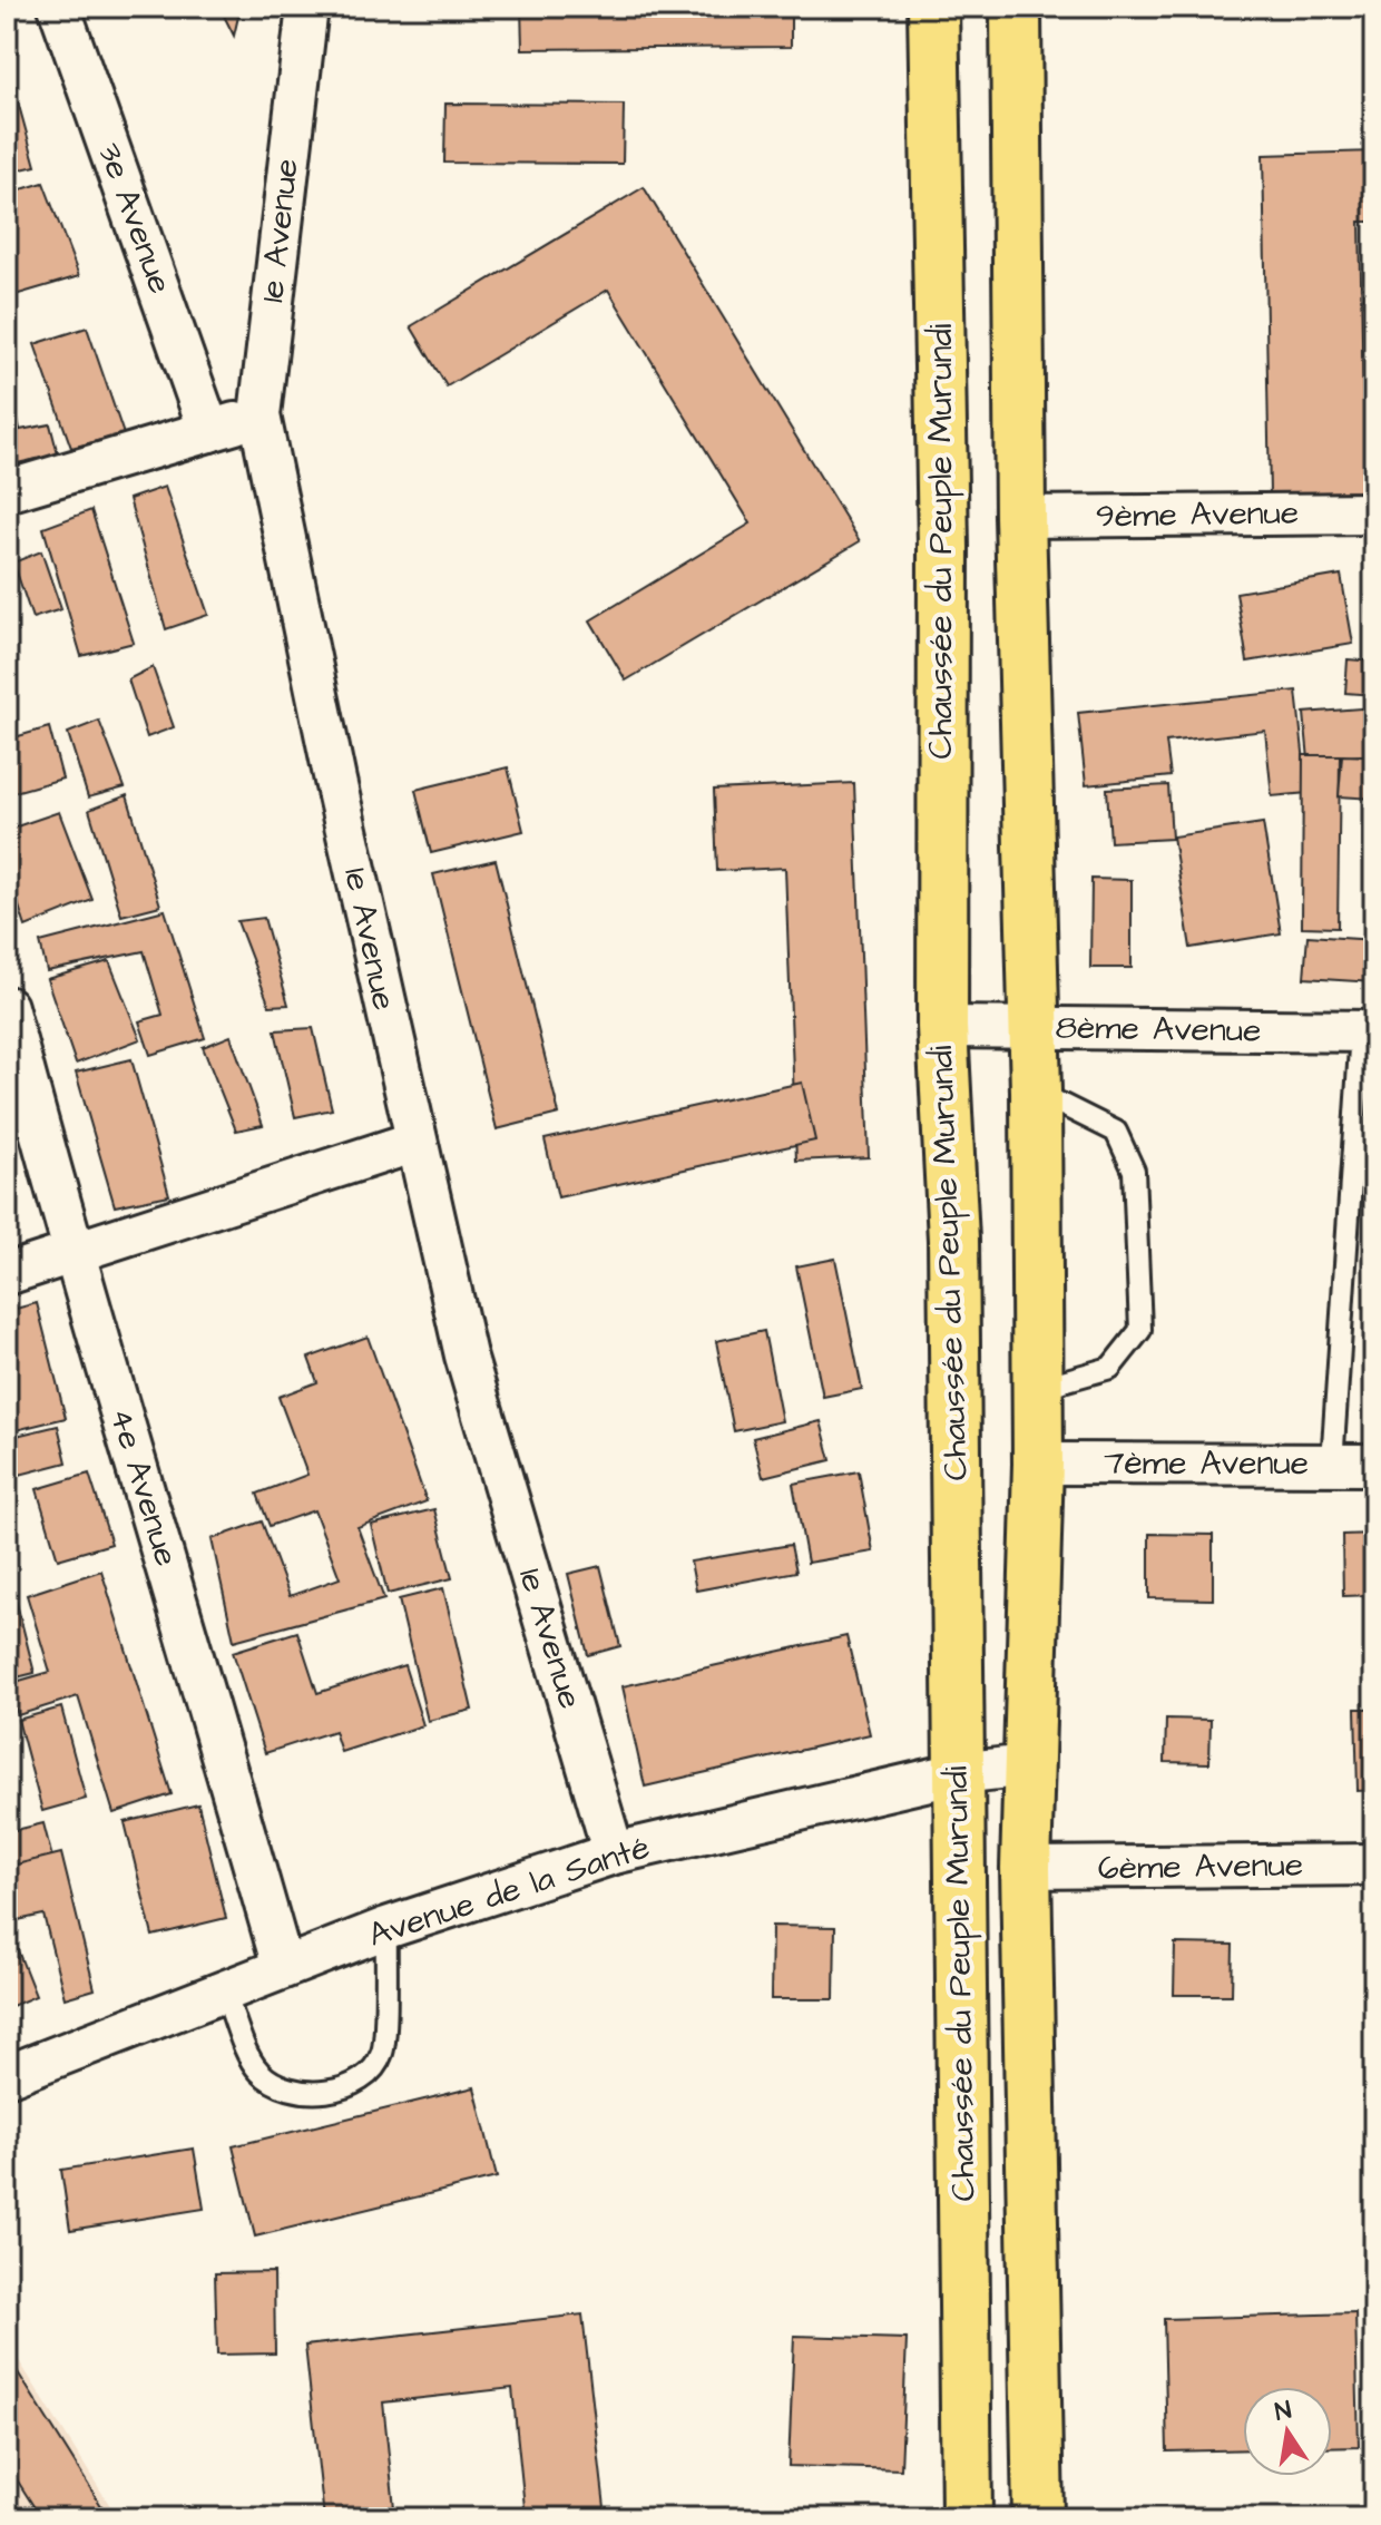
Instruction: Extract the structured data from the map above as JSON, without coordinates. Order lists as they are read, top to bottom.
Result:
{
  "streets": {
    "highway": ["Chaussée du Peuple Murundi"],
    "street": [
      "3e Avenue",
      "1e Avenue",
      "9ème Avenue",
      "8ème Avenue",
      "7ème Avenue",
      "4e Avenue",
      "6ème Avenue",
      "Avenue de la Santé"
    ]
  },
  "crossings": [
    ["1e Avenue", "Avenue de la Santé"],
    ["9ème Avenue", "Chaussée du Peuple Murundi"],
    ["Chaussée du Peuple Murundi", "8ème Avenue"],
    ["Chaussée du Peuple Murundi", "7ème Avenue"],
    ["Chaussée du Peuple Murundi", "6ème Avenue"],
    ["Chaussée du Peuple Murundi", "Avenue de la Santé"],
    ["4e Avenue", "Avenue de la Santé"]
  ],
  "north": "top"
}
